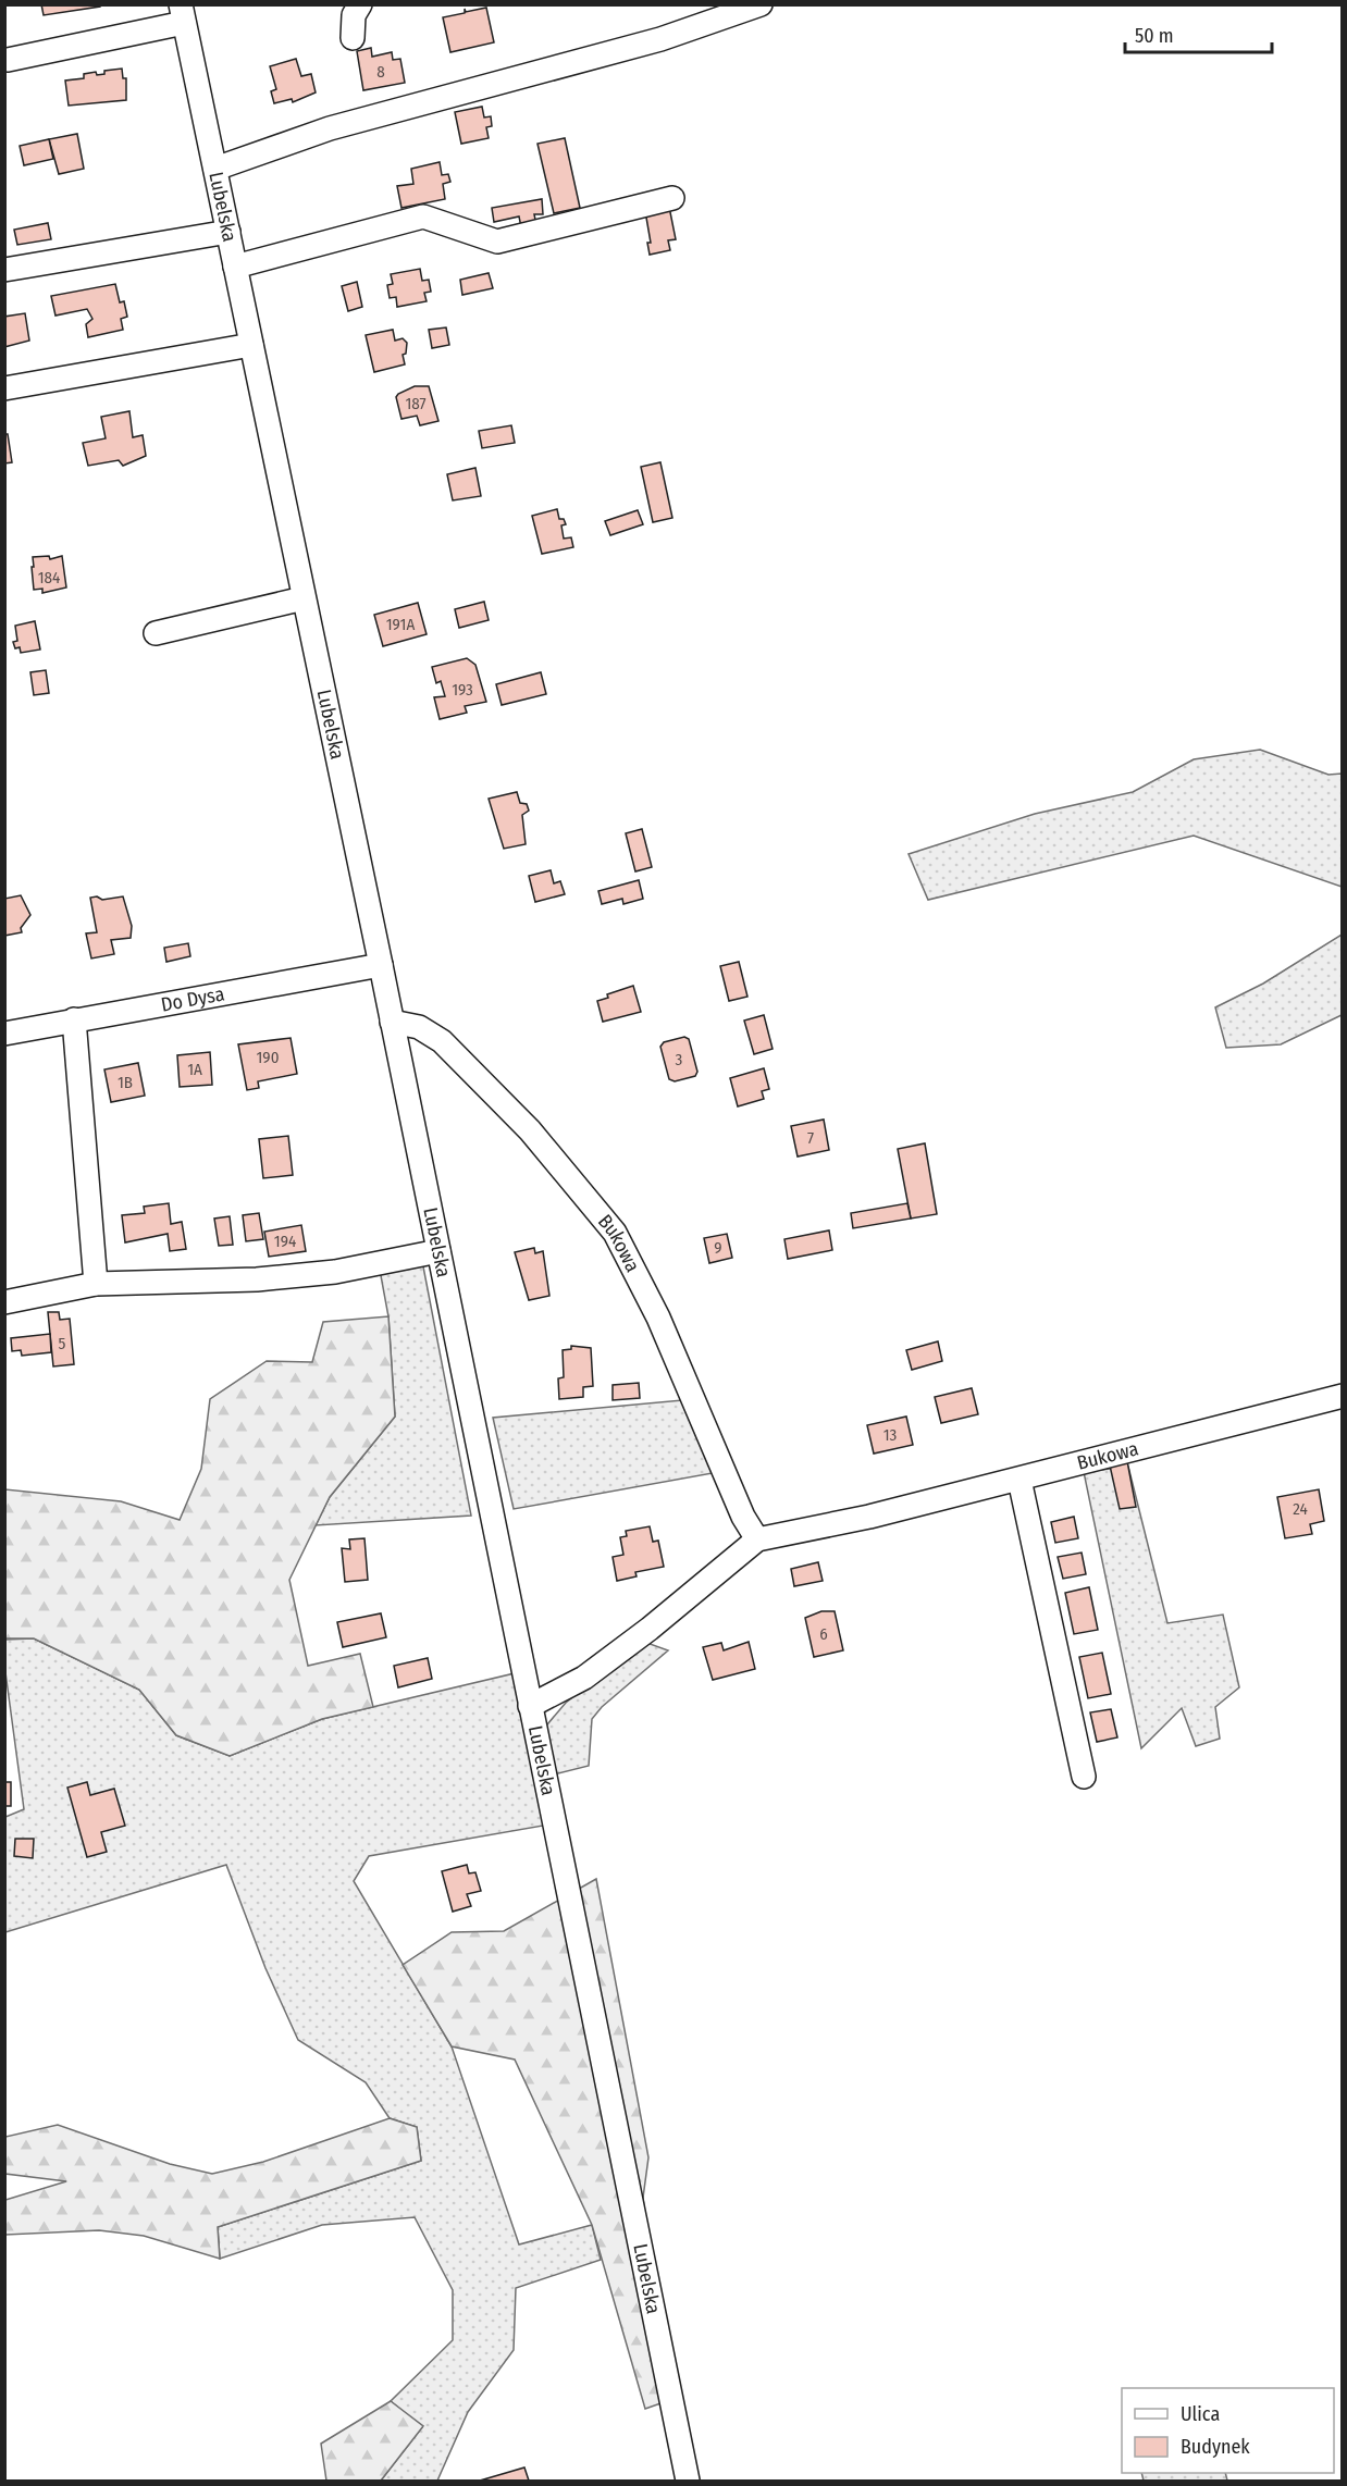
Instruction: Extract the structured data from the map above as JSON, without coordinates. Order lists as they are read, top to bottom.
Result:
{
  "streets": {
    "street": ["Lubelska", "Do Dysa", "Bukowa"]
  },
  "crossings": [
    ["Lubelska", "Do Dysa"],
    ["Lubelska", "Bukowa"]
  ],
  "house_numbers": [
    "8",
    "187",
    "184",
    "191A",
    "193",
    "190",
    "3",
    "1A",
    "1B",
    "7",
    "194",
    "9",
    "5",
    "13",
    "24",
    "6"
  ],
  "legend": ["Ulica", "Budynek"],
  "scale_bar": "50 m"
}
